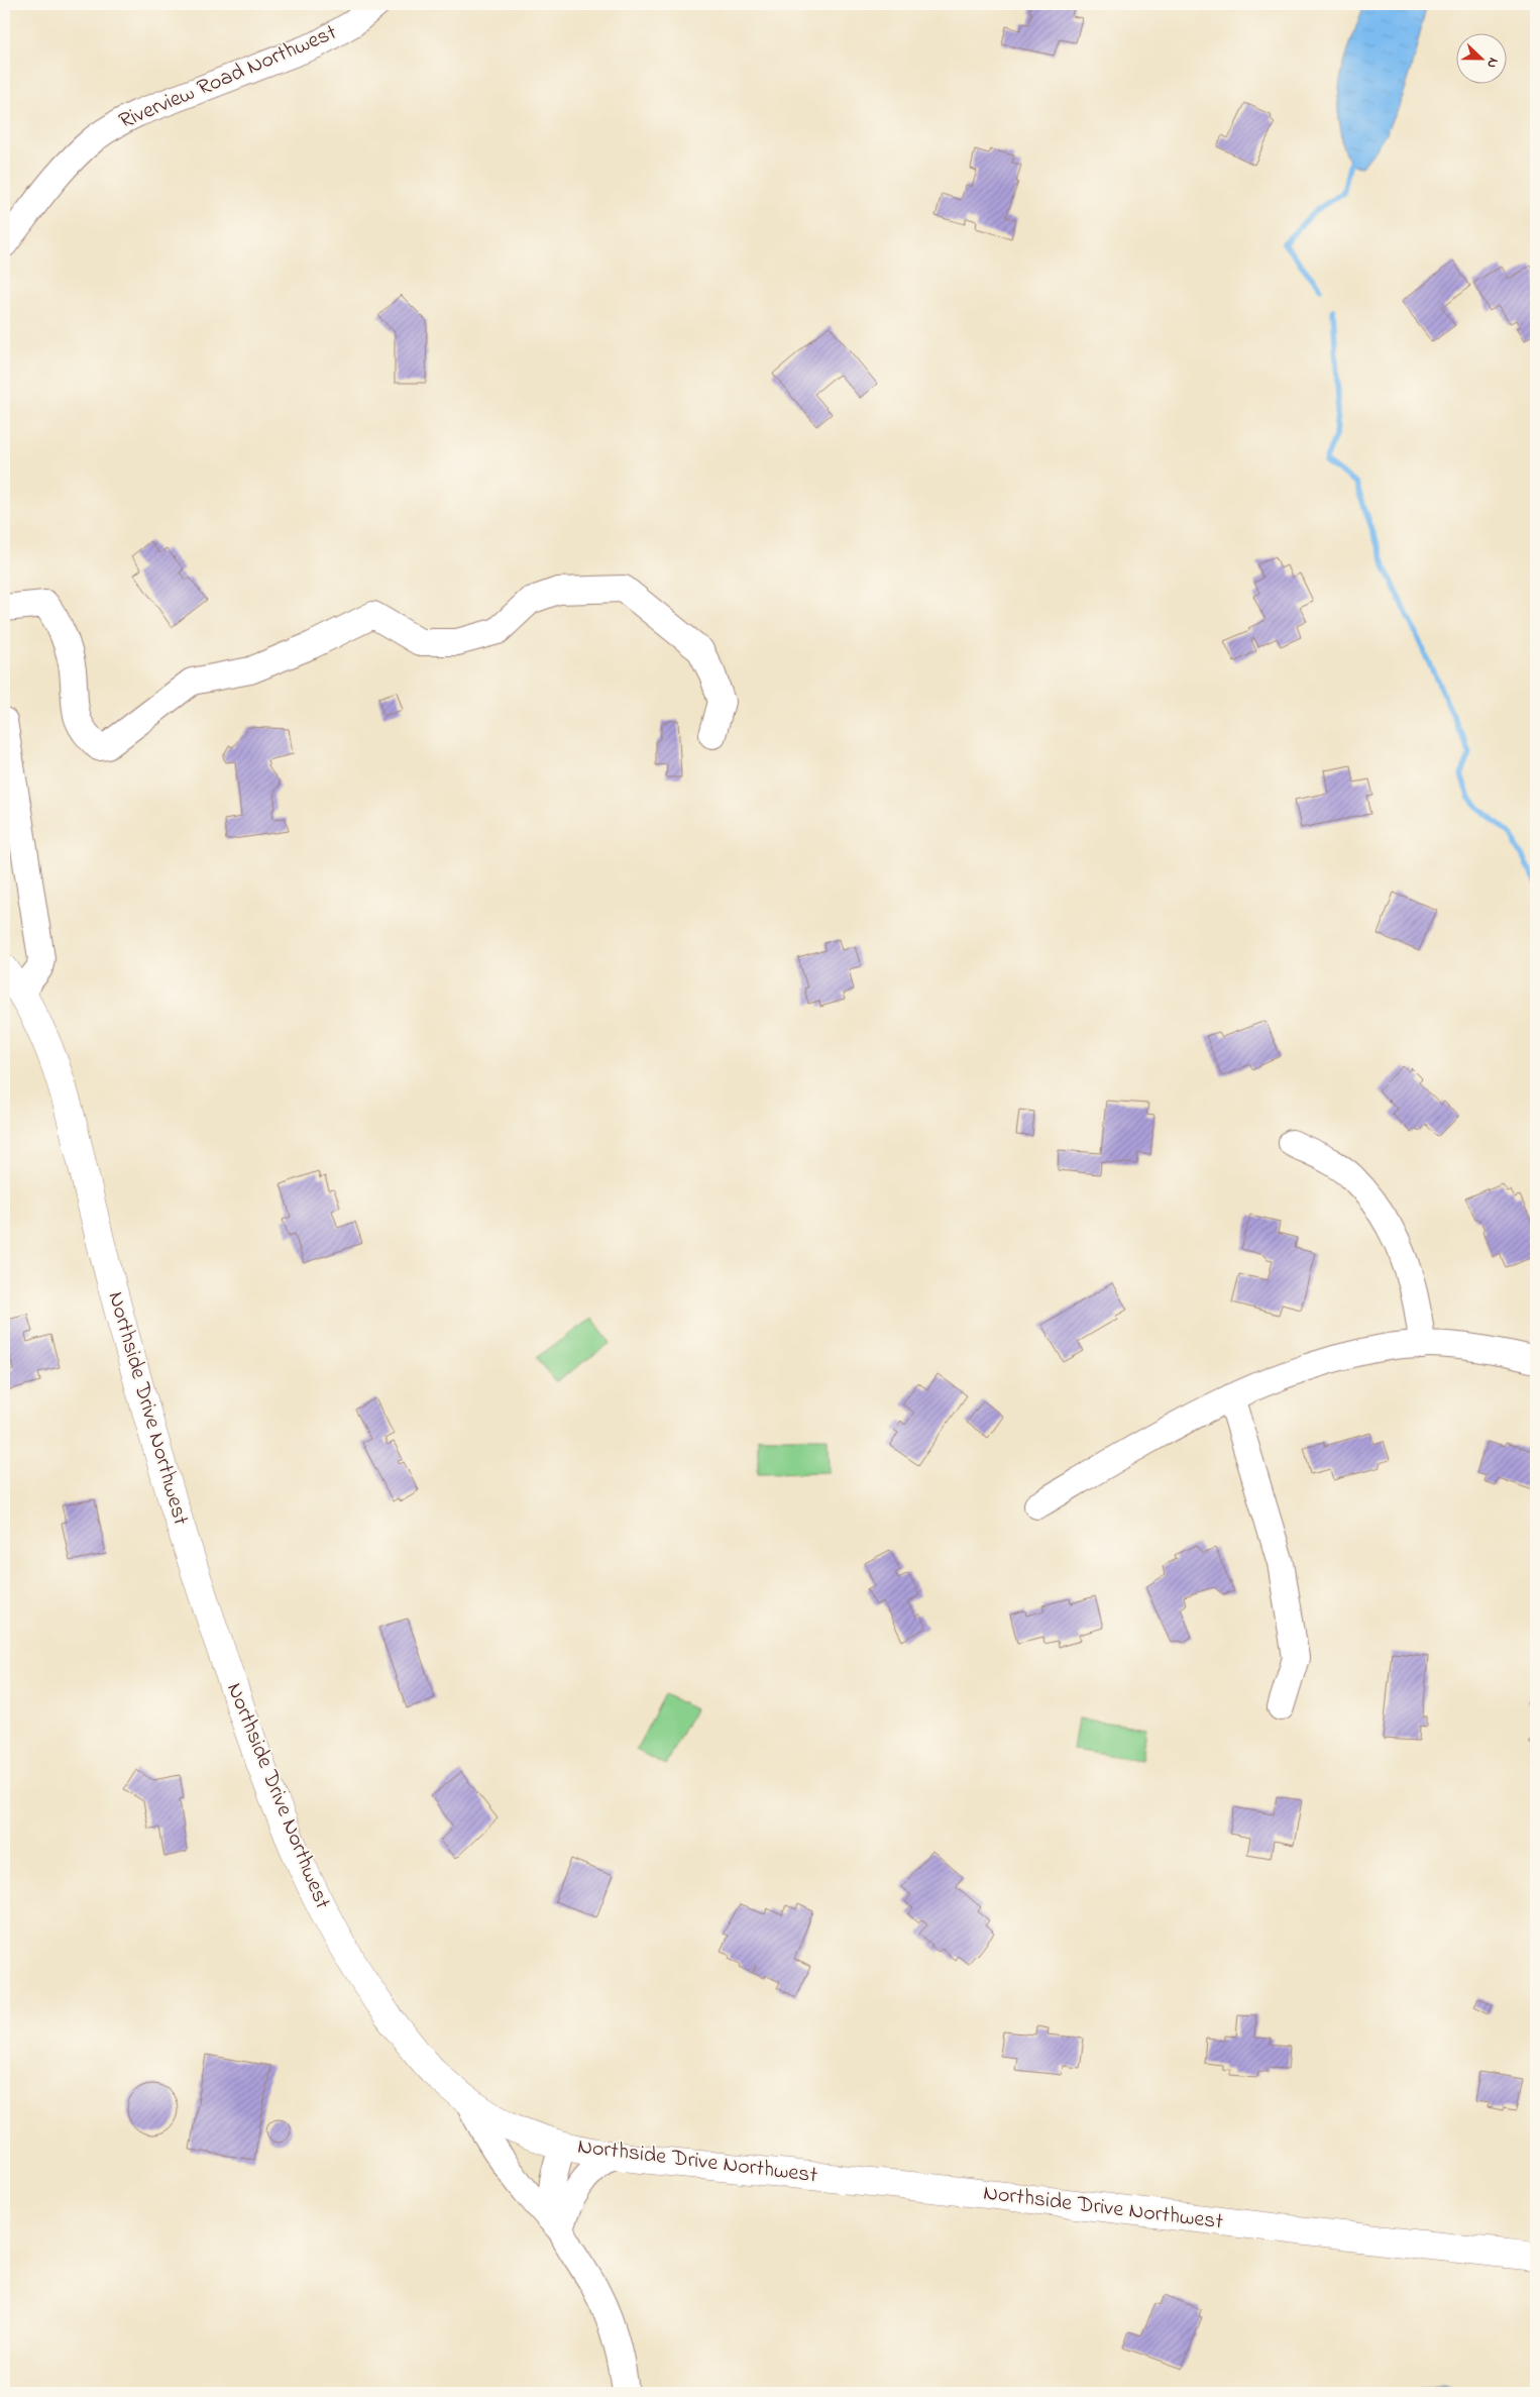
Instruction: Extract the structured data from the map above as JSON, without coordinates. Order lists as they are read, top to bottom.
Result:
{
  "streets": {
    "main road": ["Northside Drive Northwest"],
    "street": ["Riverview Road Northwest"]
  },
  "north": "right"
}
